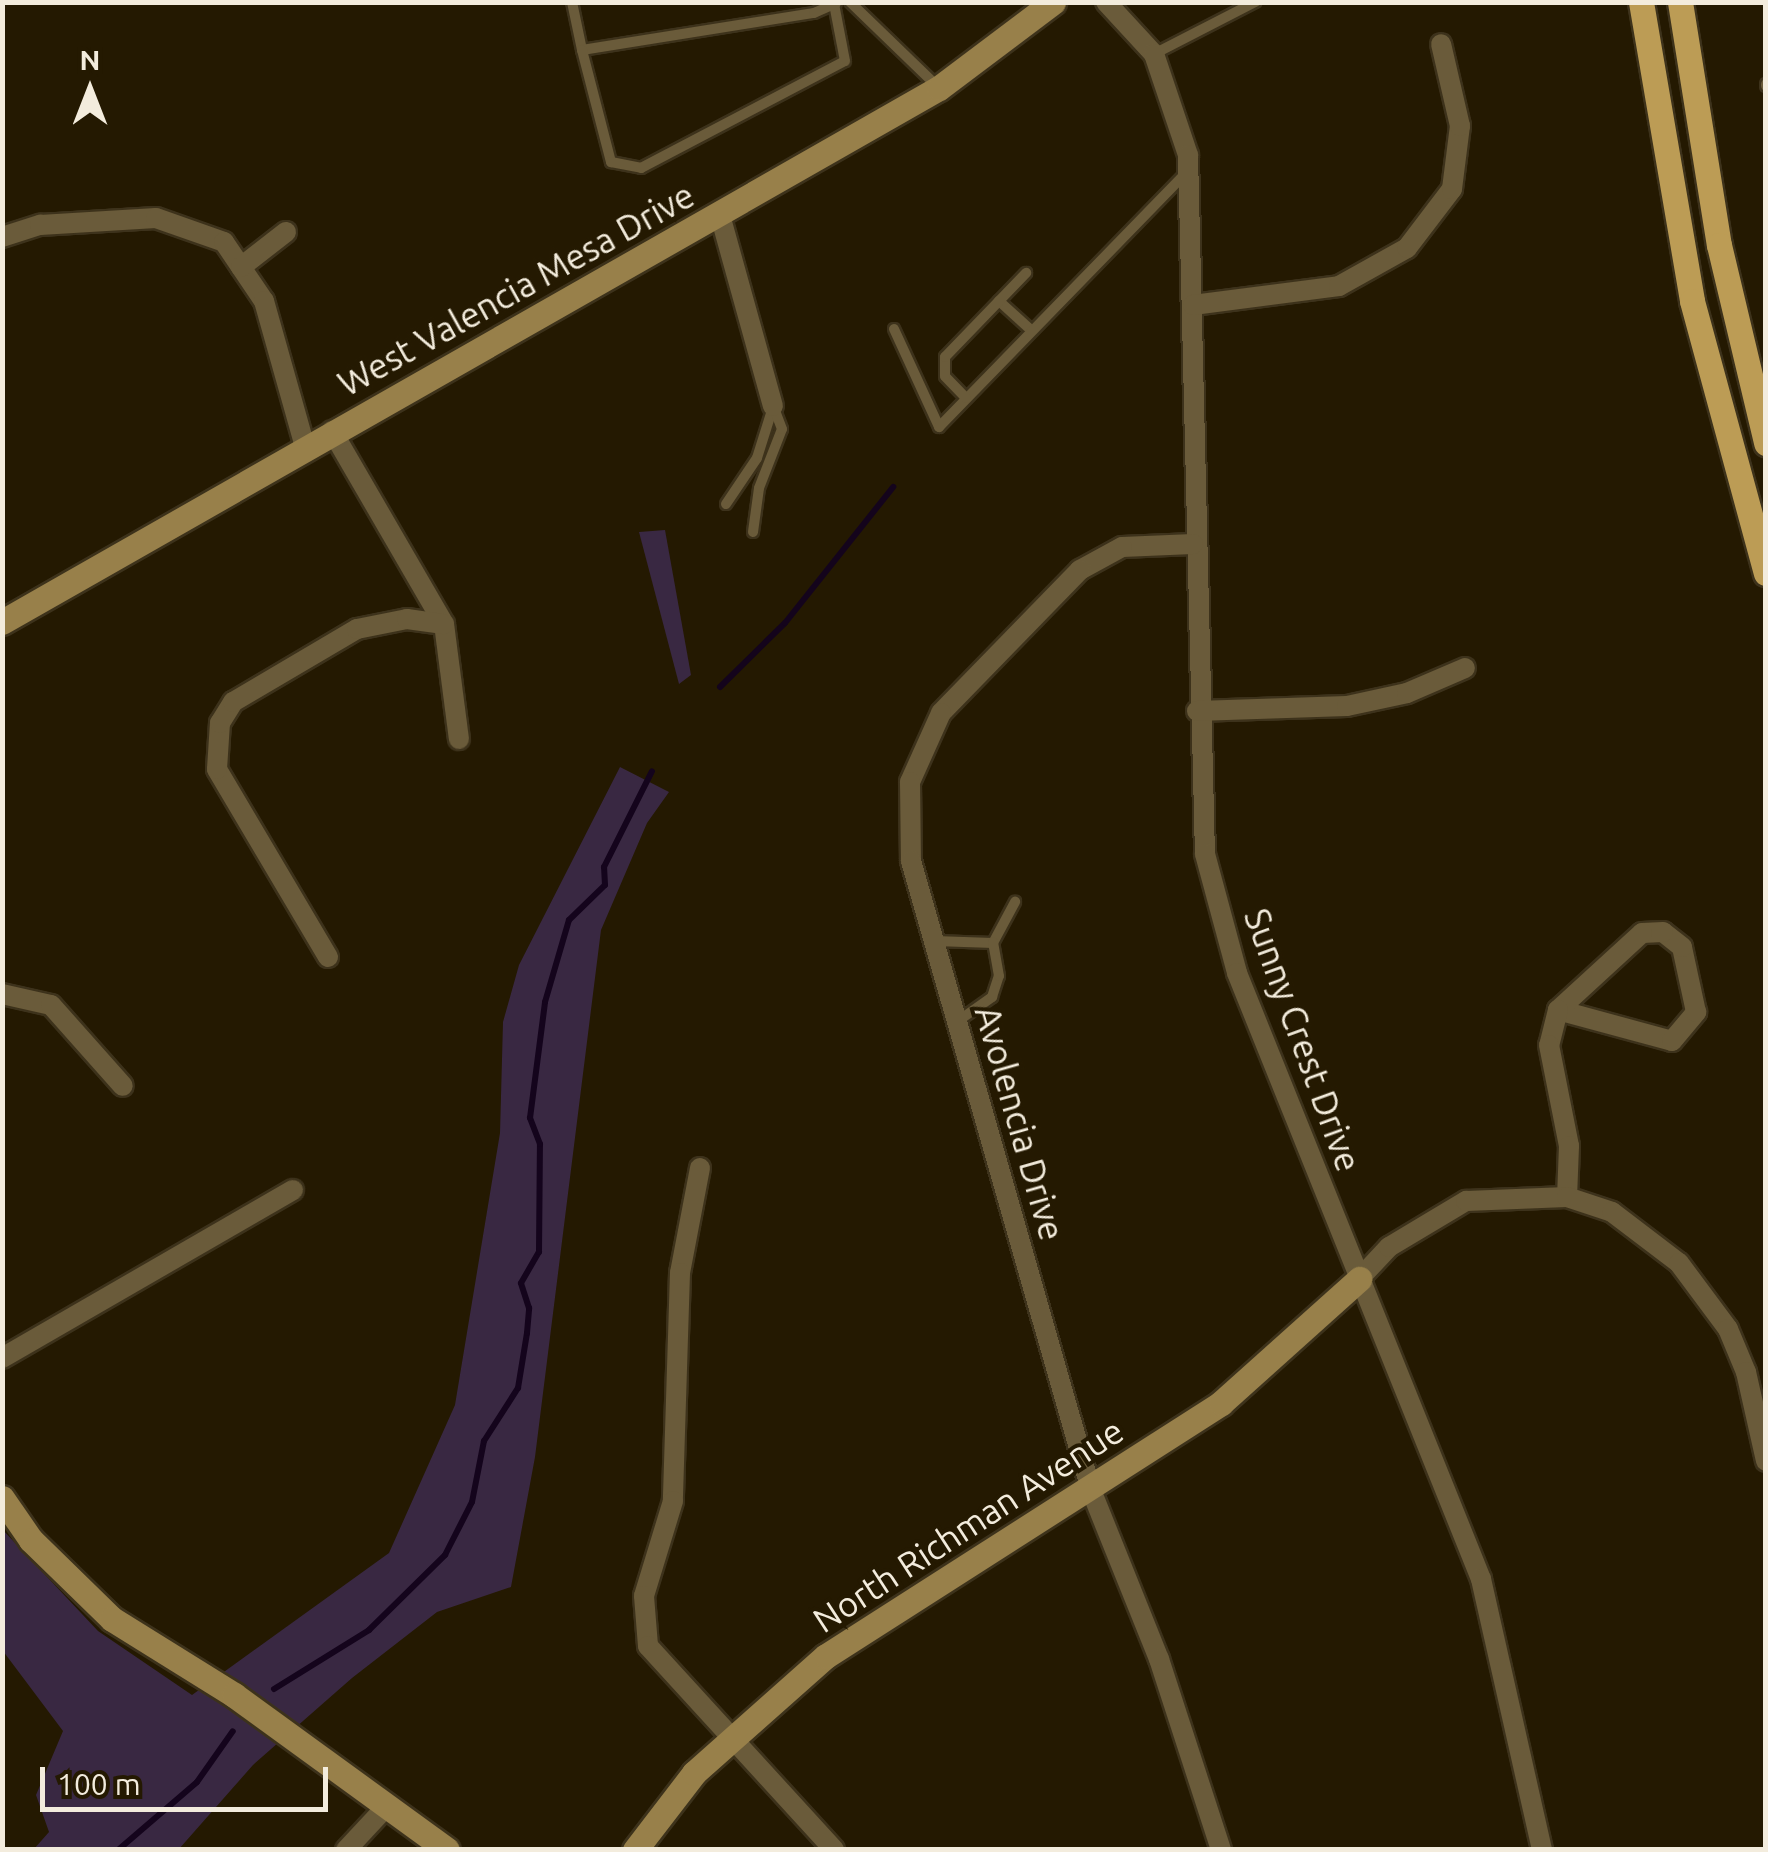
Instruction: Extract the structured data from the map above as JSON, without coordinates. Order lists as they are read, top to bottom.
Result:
{
  "streets": {
    "street": [
      "West Valencia Mesa Drive",
      "Sunny Crest Drive",
      "Avolencia Drive",
      "North Richman Avenue"
    ]
  },
  "crossings": [
    ["Sunny Crest Drive", "Avolencia Drive"],
    ["Sunny Crest Drive", "North Richman Avenue"],
    ["Avolencia Drive", "North Richman Avenue"]
  ],
  "scale_bar": "100 m",
  "north": "top"
}
